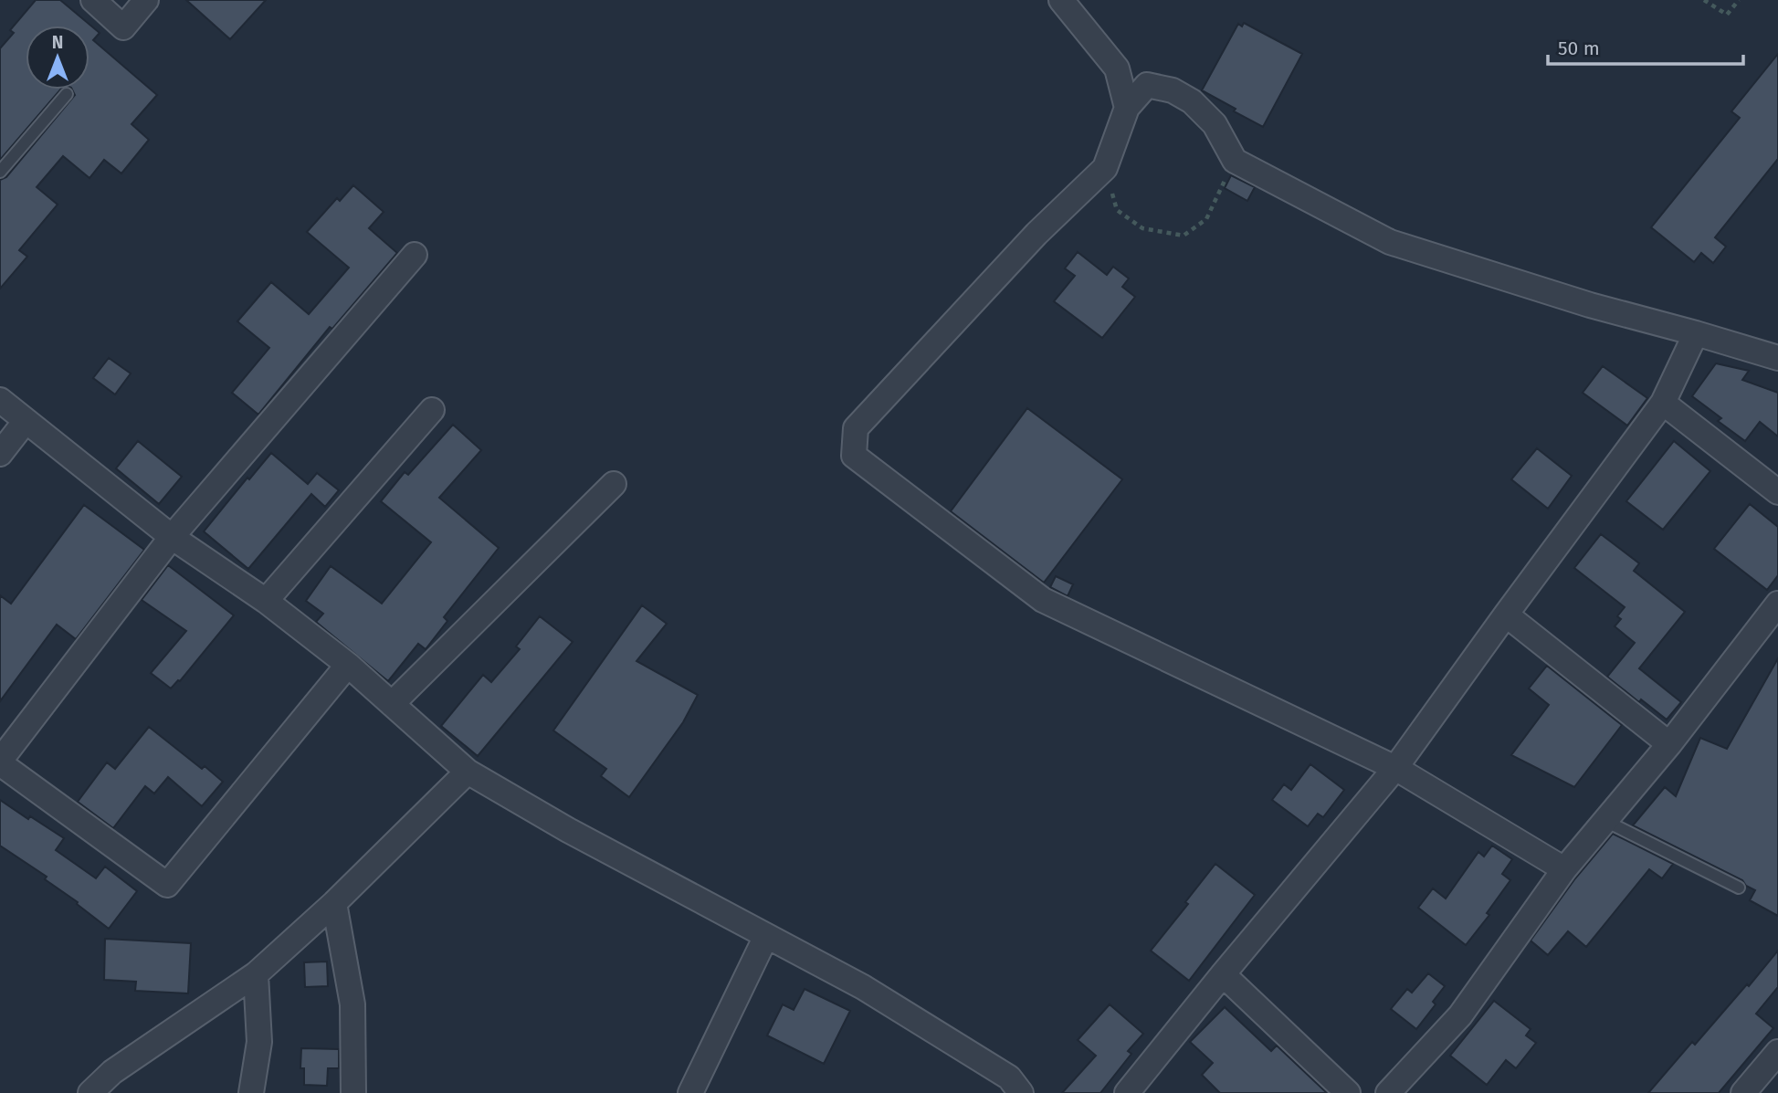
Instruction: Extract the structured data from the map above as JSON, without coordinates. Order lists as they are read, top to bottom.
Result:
{
  "scale_bar": "50 m",
  "north": "top"
}
